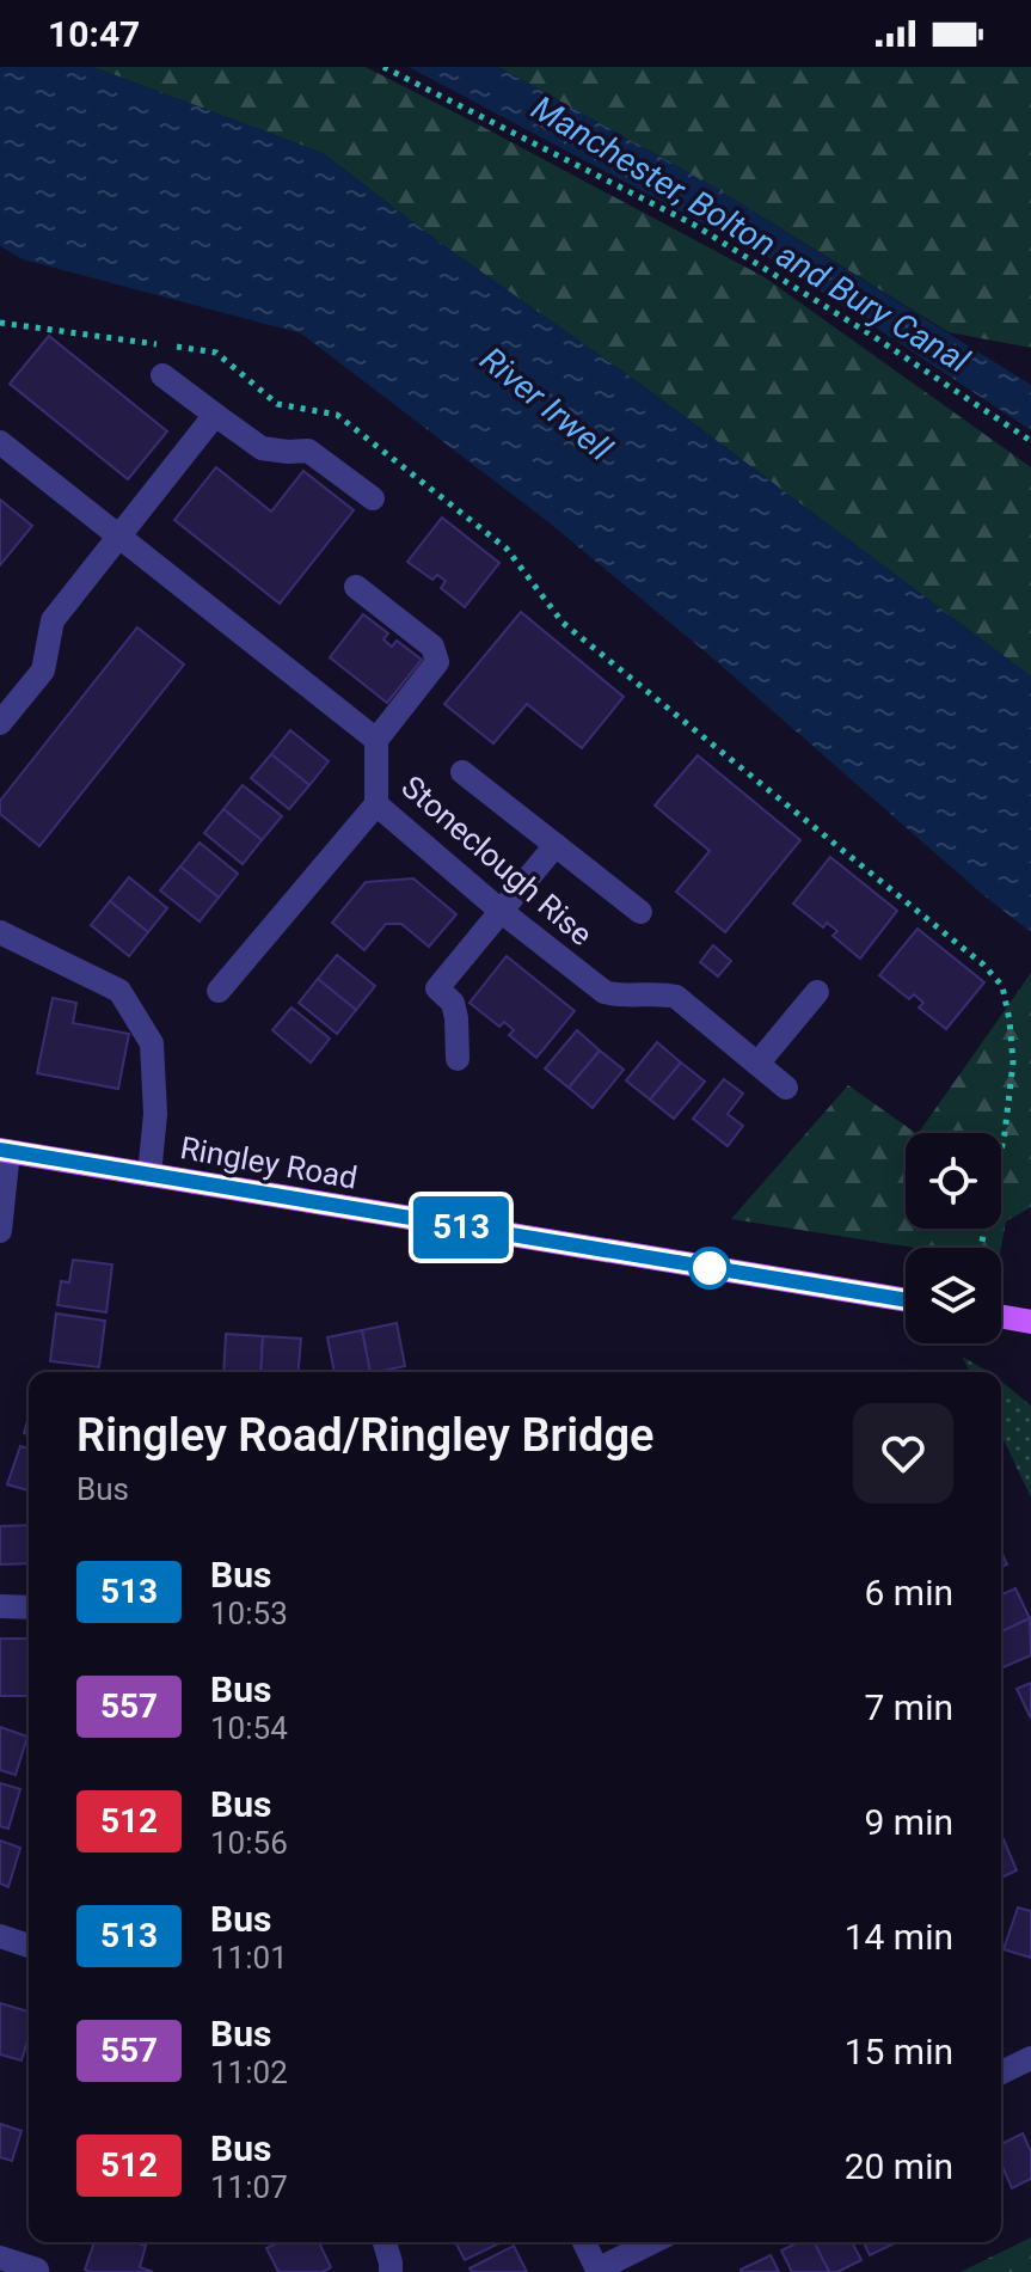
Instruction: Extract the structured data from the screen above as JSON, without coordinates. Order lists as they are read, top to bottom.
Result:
{
  "streets": {
    "main road": ["Ringley Road"],
    "street": ["Stoneclough Rise"]
  },
  "water": ["Manchester, Bolton and Bury Canal", "River Irwell"],
  "lines": ["bus line 513"],
  "page": {
    "status": "10:47",
    "on_map": "513",
    "heading": ["Ringley Road/Ringley Bridge", "Bus"],
    "list": [
      {
        "mark": "513",
        "name": "Bus",
        "note": "10:53",
        "value": "6 min"
      },
      {
        "mark": "557",
        "name": "Bus",
        "note": "10:54",
        "value": "7 min"
      },
      {
        "mark": "512",
        "name": "Bus",
        "note": "10:56",
        "value": "9 min"
      },
      {
        "mark": "513",
        "name": "Bus",
        "note": "11:01",
        "value": "14 min"
      },
      {
        "mark": "557",
        "name": "Bus",
        "note": "11:02",
        "value": "15 min"
      },
      {
        "mark": "512",
        "name": "Bus",
        "note": "11:07",
        "value": "20 min"
      }
    ]
  }
}
